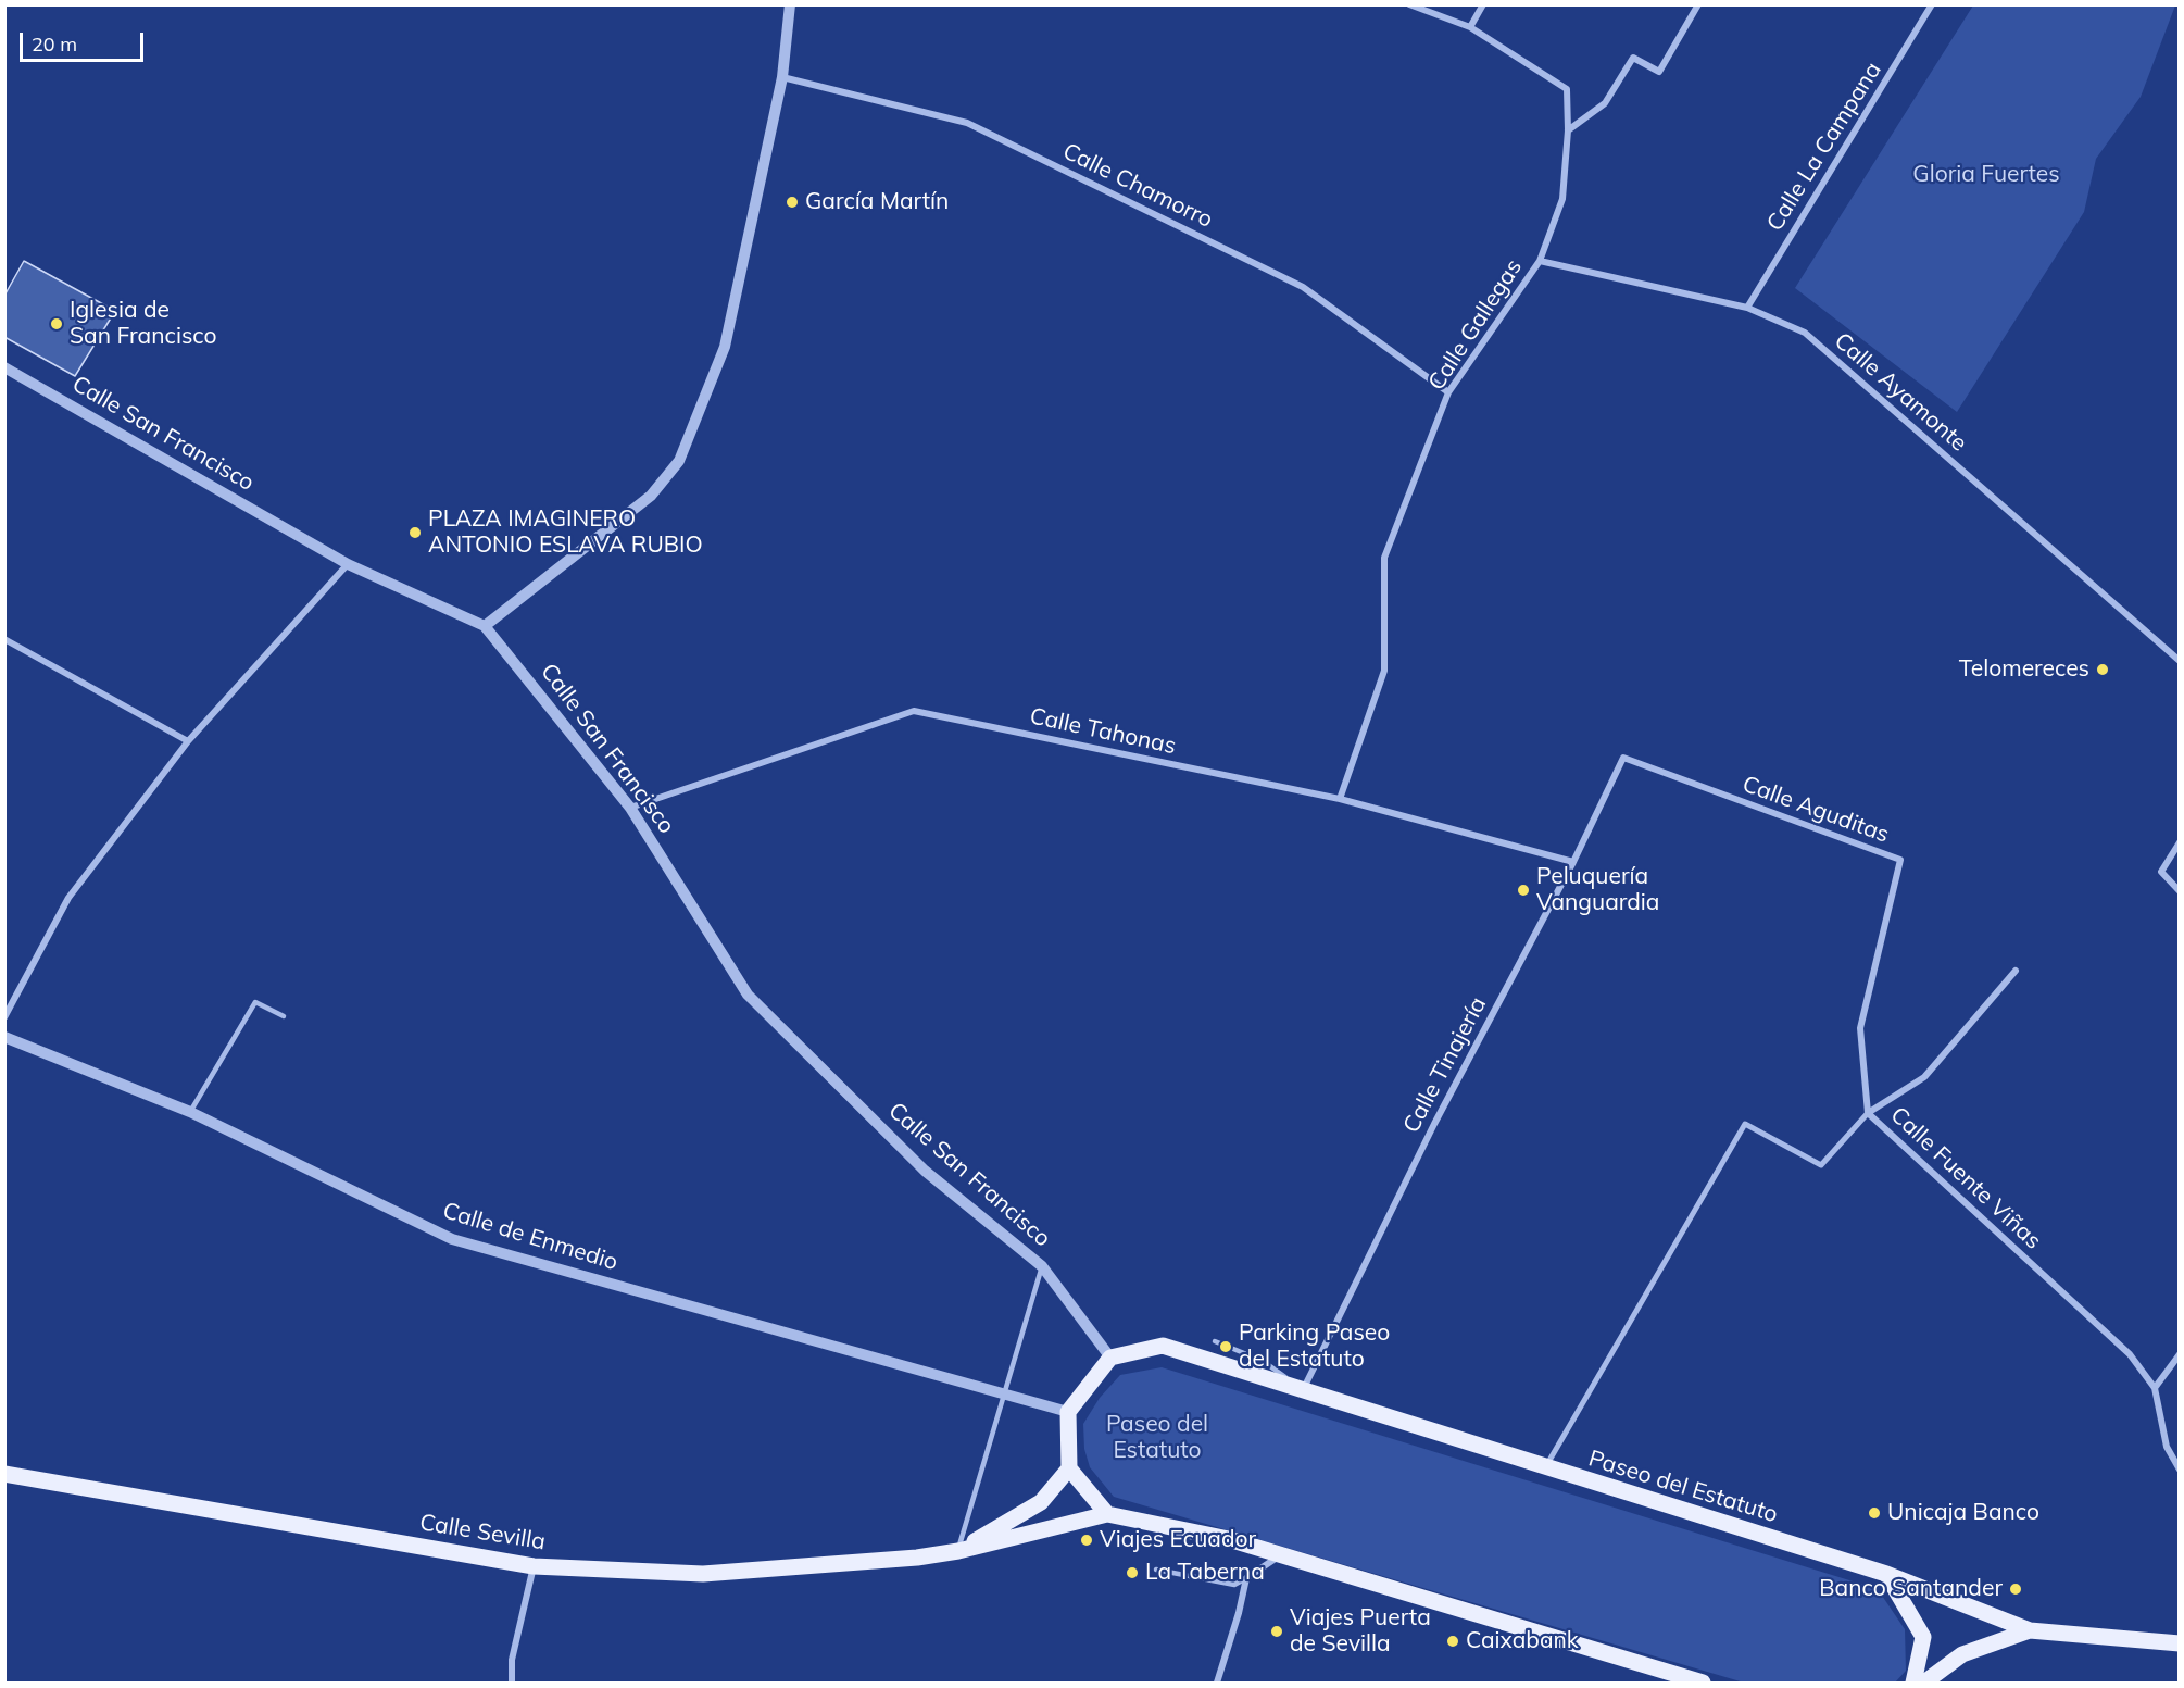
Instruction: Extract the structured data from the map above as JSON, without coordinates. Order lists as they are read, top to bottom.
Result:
{
  "streets": {
    "main road": ["Paseo del Estatuto", "Calle Sevilla"],
    "street": [
      "Calle La Campana",
      "Calle Chamorro",
      "Calle Gallegas",
      "Calle Ayamonte",
      "Calle San Francisco",
      "Calle Tahonas",
      "Calle Aguditas",
      "Calle Tinajería",
      "Calle Fuente Viñas",
      "Calle de Enmedio"
    ]
  },
  "crossings": [
    ["Calle La Campana", "Calle Ayamonte"],
    ["Calle Chamorro", "Calle Gallegas"],
    ["Calle Gallegas", "Calle Ayamonte"],
    ["Calle Gallegas", "Calle Tahonas"],
    ["Calle San Francisco", "Calle Tahonas"],
    ["Calle San Francisco", "Paseo del Estatuto"],
    ["Calle Tahonas", "Calle Tinajería"],
    ["Calle Aguditas", "Calle Tinajería"],
    ["Calle Aguditas", "Calle Fuente Viñas"],
    ["Calle Tinajería", "Paseo del Estatuto"]
  ],
  "parks": ["Gloria Fuertes", "Paseo del Estatuto"],
  "places": [
    "García Martín",
    "Iglesia de San Francisco",
    "PLAZA IMAGINERO ANTONIO ESLAVA RUBIO",
    "Telomereces",
    "Peluquería Vanguardia",
    "Parking Paseo del Estatuto",
    "Unicaja Banco",
    "Viajes Ecuador",
    "La Taberna",
    "Banco Santander",
    "Viajes Puerta de Sevilla",
    "Caixabank"
  ],
  "scale_bar": "20 m"
}
